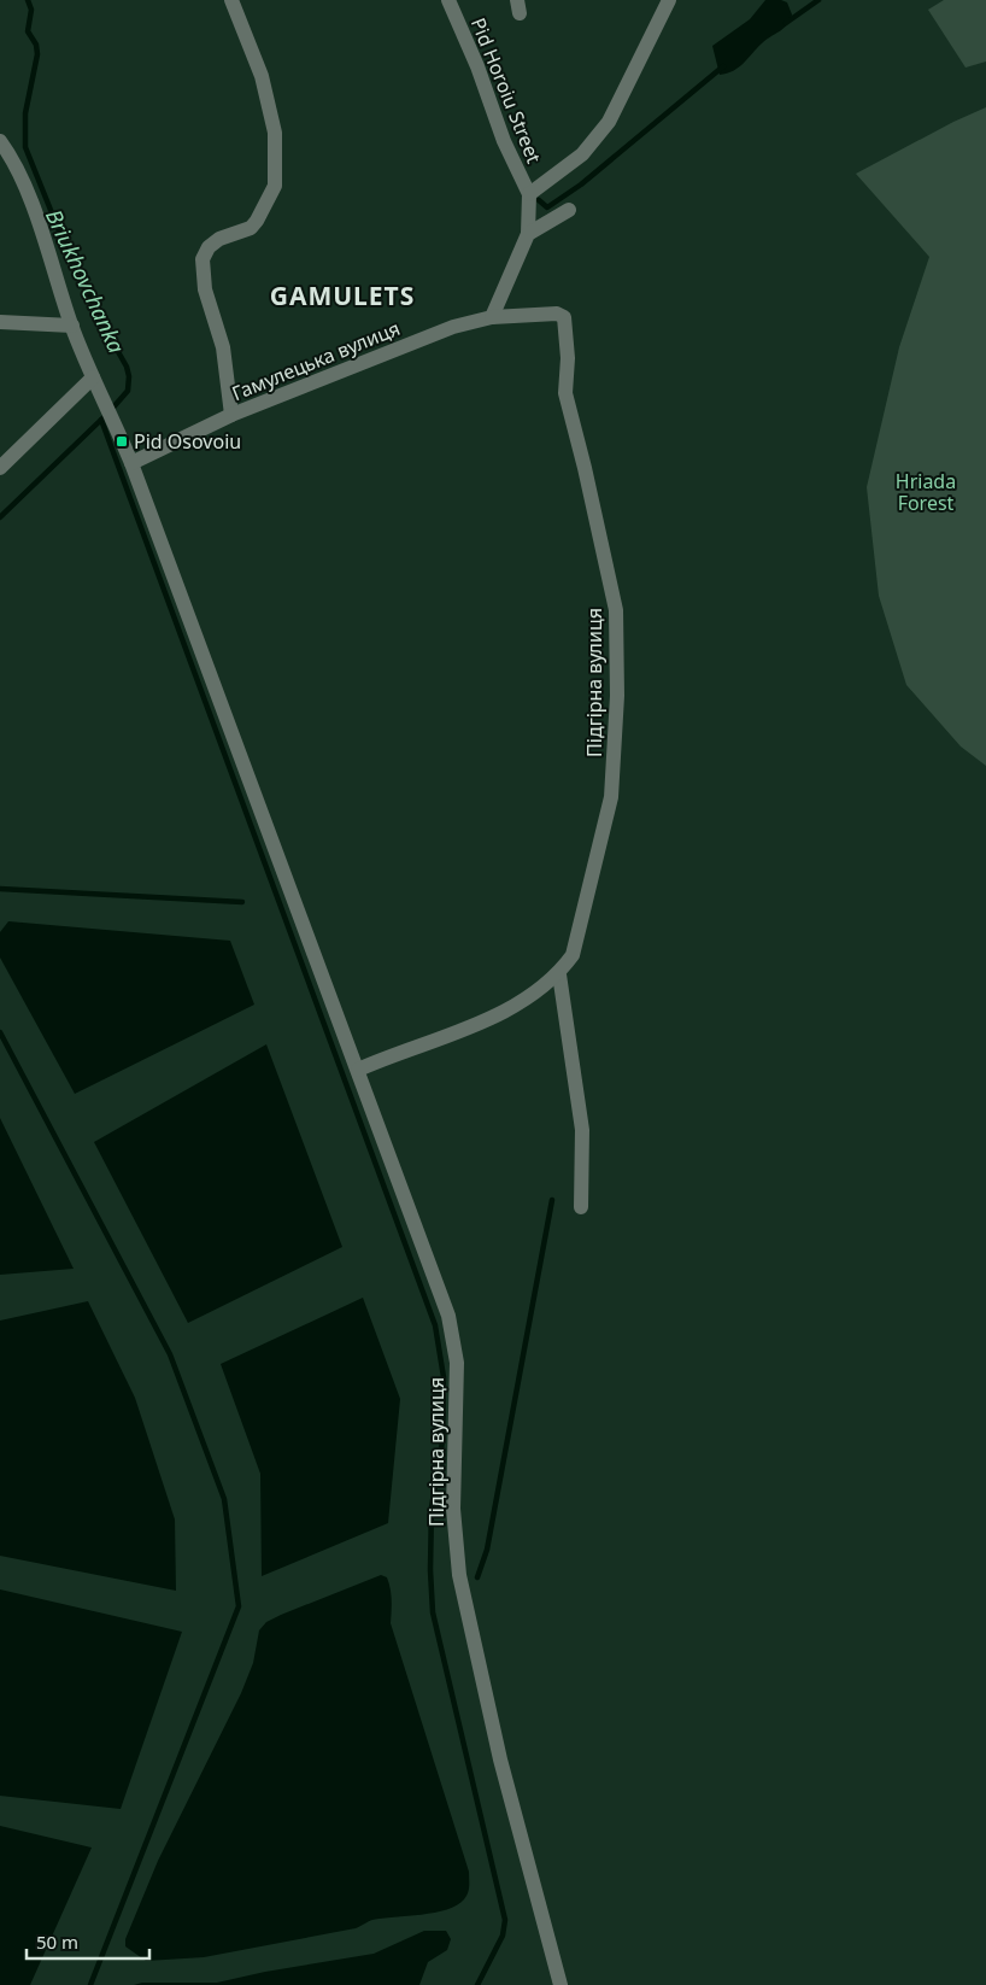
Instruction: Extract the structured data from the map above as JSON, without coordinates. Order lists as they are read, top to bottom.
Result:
{
  "streets": {
    "street": ["Pid Horoiu Street", "Гамулецька вулиця", "Підгірна вулиця"]
  },
  "crossings": [
    ["Гамулецька вулиця", "Підгірна вулиця"]
  ],
  "districts": ["GAMULETS"],
  "water": ["Briukhovchanka"],
  "parks": ["Hriada Forest"],
  "places": {
    "transit": ["Pid Osovoiu"]
  },
  "scale_bar": "50 m"
}
